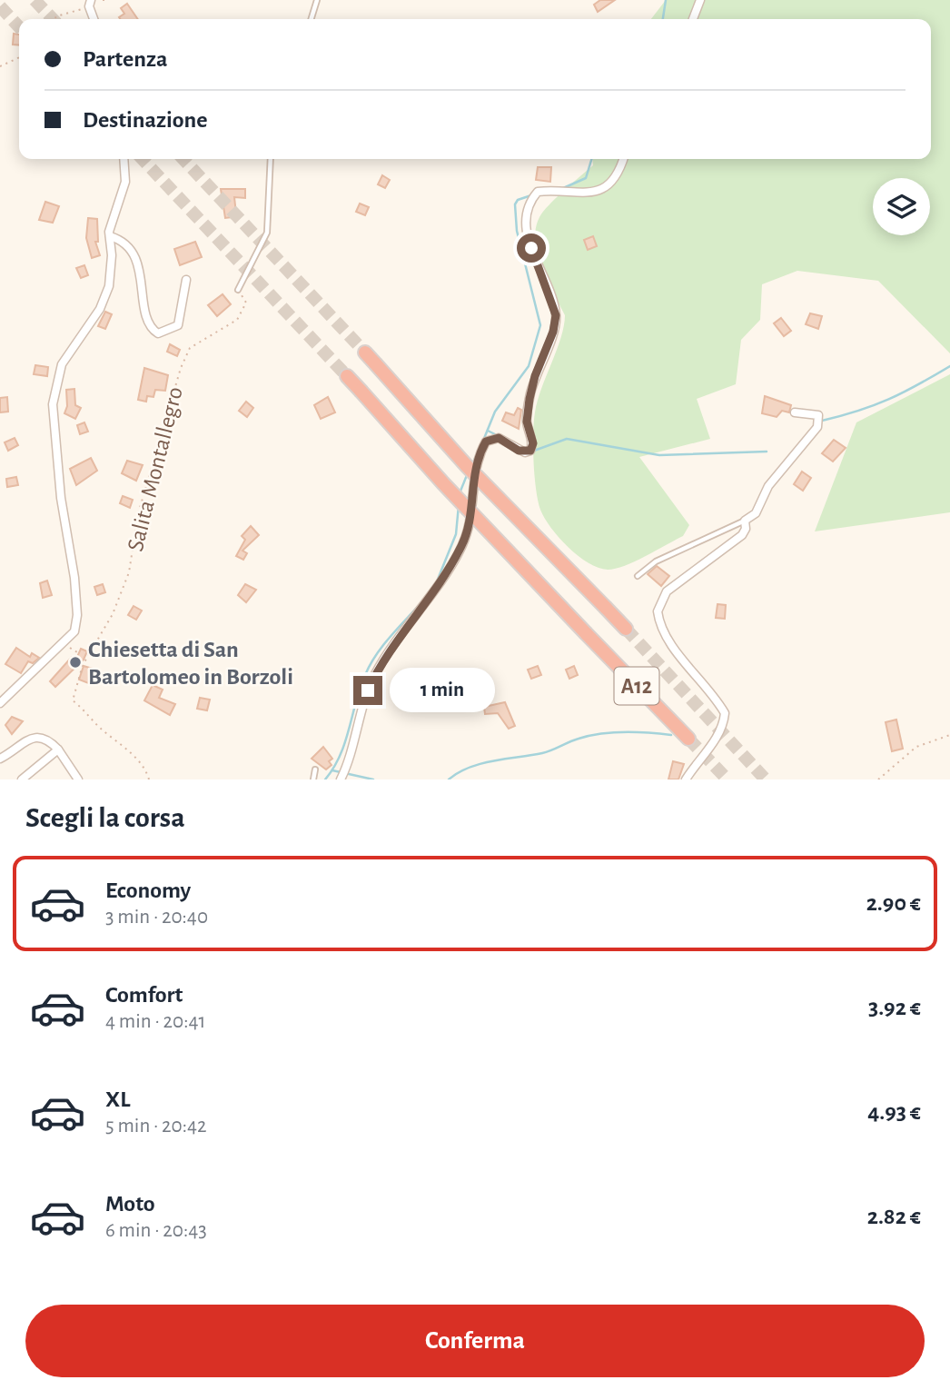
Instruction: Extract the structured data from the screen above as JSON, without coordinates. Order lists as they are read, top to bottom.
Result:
{
  "streets": {
    "highway": ["A12"],
    "path": ["Salita Montallegro"]
  },
  "places": ["Chiesetta di San Bartolomeo in Borzoli"],
  "page": {
    "banner": ["Partenza", "Destinazione"],
    "bubble": "1 min",
    "heading": "Scegli la corsa",
    "list": [
      {
        "name": "Economy",
        "note": "3 min · 20:40",
        "value": "2.90 €"
      },
      {
        "name": "Comfort",
        "note": "4 min · 20:41",
        "value": "3.92 €"
      },
      {
        "name": "XL",
        "note": "5 min · 20:42",
        "value": "4.93 €"
      },
      {
        "name": "Moto",
        "note": "6 min · 20:43",
        "value": "2.82 €"
      }
    ],
    "buttons": "Conferma"
  }
}
